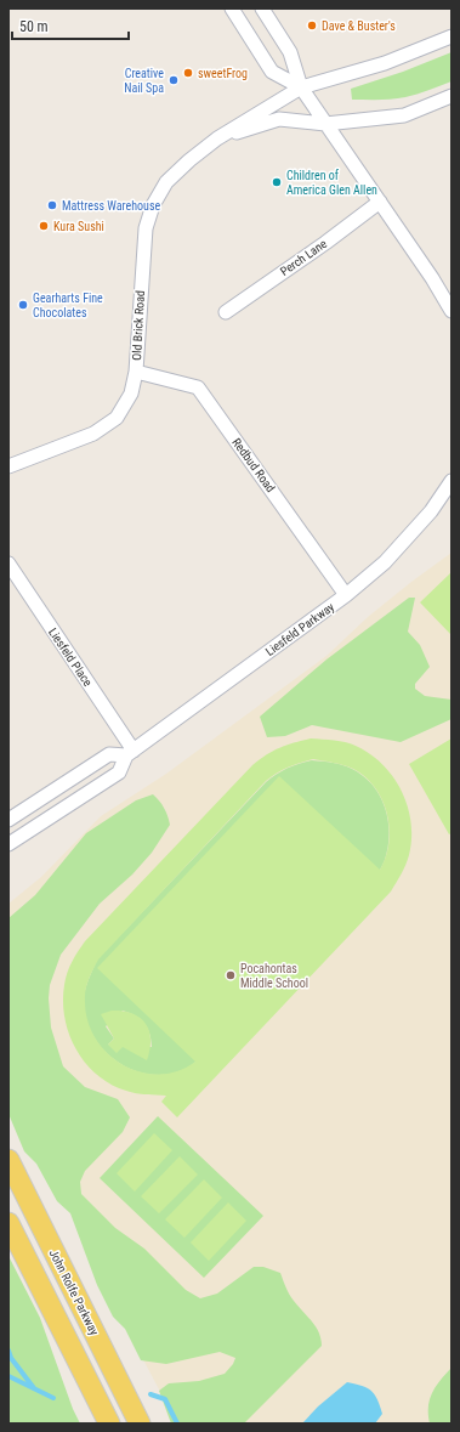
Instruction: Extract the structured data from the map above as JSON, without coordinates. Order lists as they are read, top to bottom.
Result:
{
  "streets": {
    "main road": ["John Rolfe Parkway"],
    "street": [
      "Perch Lane",
      "Old Brick Road",
      "Redbud Road",
      "Liesfeld Parkway",
      "Liesfeld Place"
    ]
  },
  "crossings": [
    ["Old Brick Road", "Redbud Road"],
    ["Redbud Road", "Liesfeld Parkway"],
    ["Liesfeld Parkway", "Liesfeld Place"]
  ],
  "places": [
    "Dave & Buster's",
    "sweetFrog",
    "Creative Nail Spa",
    "Children of America Glen Allen",
    "Mattress Warehouse",
    "Kura Sushi",
    "Gearharts Fine Chocolates",
    "Pocahontas Middle School"
  ],
  "scale_bar": "50 m"
}
